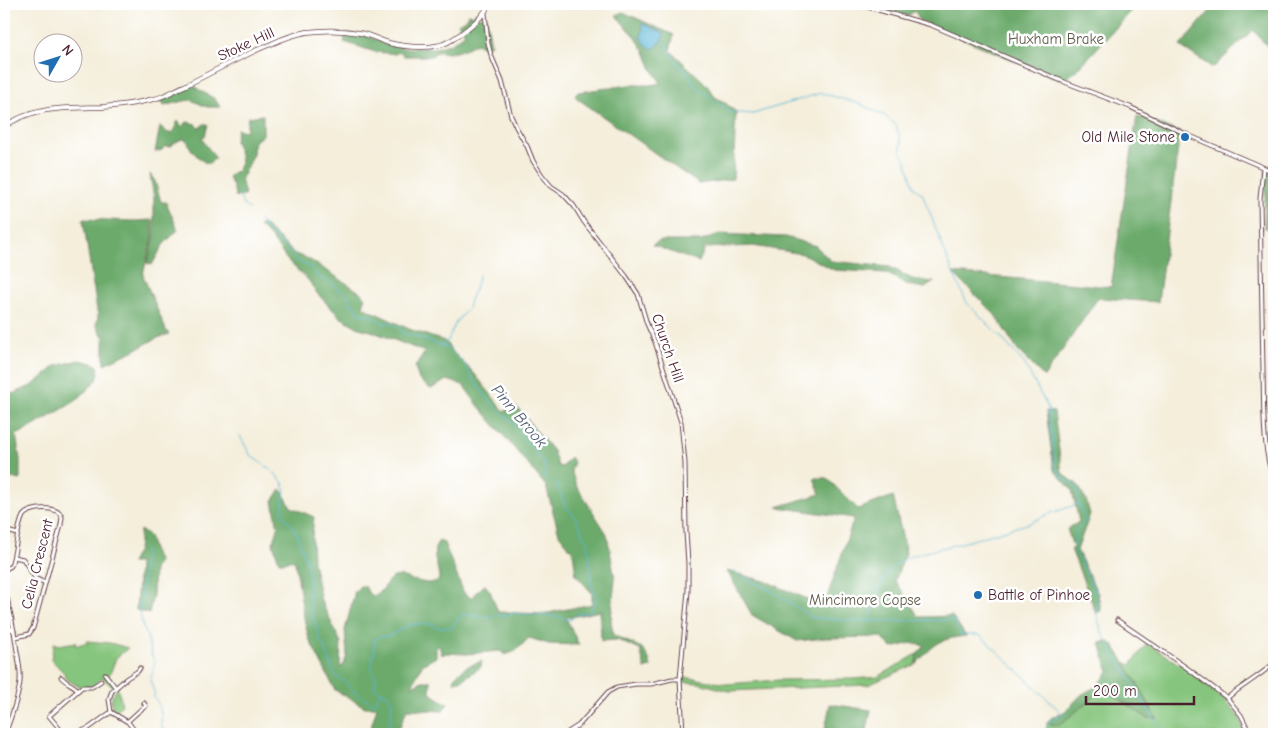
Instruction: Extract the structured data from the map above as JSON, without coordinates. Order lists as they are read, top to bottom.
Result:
{
  "streets": {
    "street": ["Stoke Hill", "Church Hill", "Celia Crescent"]
  },
  "crossings": [
    ["Stoke Hill", "Church Hill"]
  ],
  "water": ["Pinn Brook"],
  "parks": ["Huxham Brake", "Mincimore Copse"],
  "places": ["Old Mile Stone", "Battle of Pinhoe"],
  "scale_bar": "200 m",
  "north": "top right"
}
